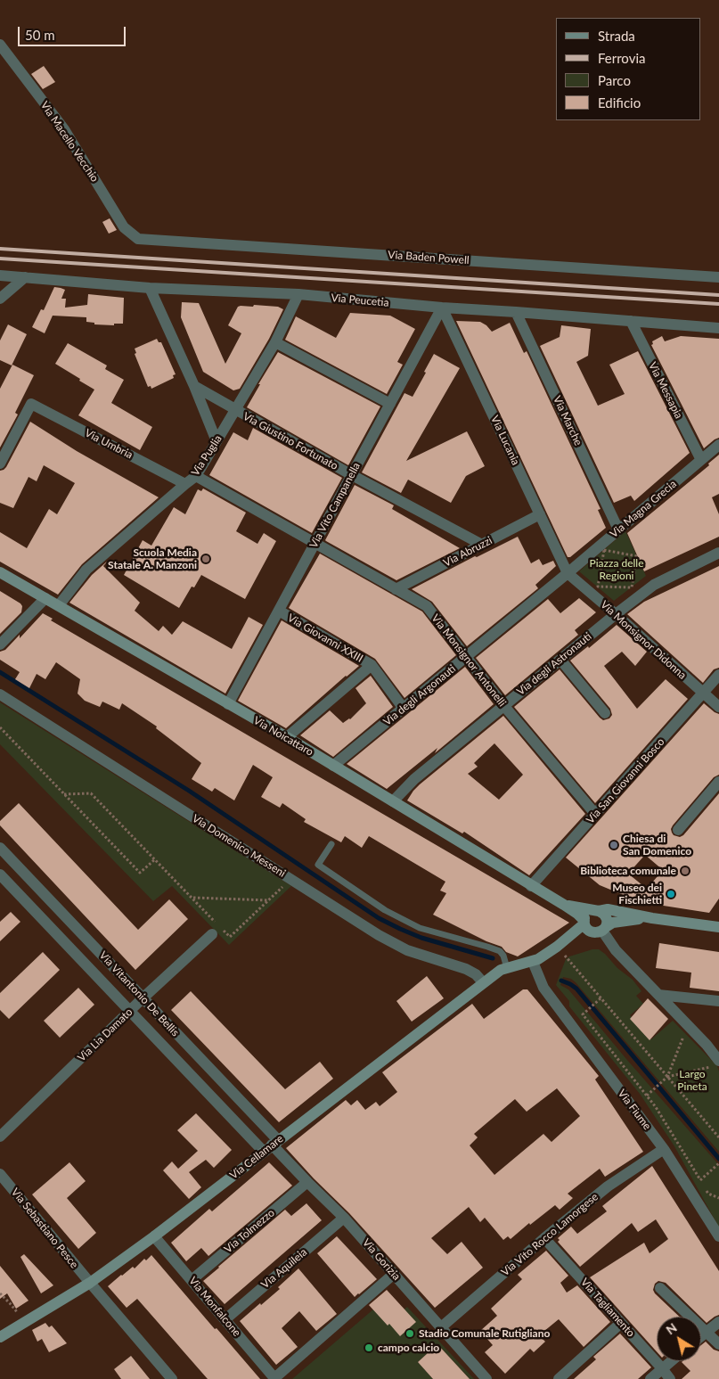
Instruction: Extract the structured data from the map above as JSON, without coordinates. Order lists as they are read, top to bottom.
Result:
{
  "streets": {
    "street": [
      "Via Macello Vecchio",
      "Via Baden Powell",
      "Via Peucetia",
      "Via Messapia",
      "Via Marche",
      "Via Lucania",
      "Via Giustino Fortunato",
      "Via Umbria",
      "Via Puglia",
      "Via Vito Campanella",
      "Via Magna Grecia",
      "Via Abruzzi",
      "Via Giovanni XXIII",
      "Via Monsignor Didonna",
      "Via Monsignor Antonelli",
      "Via degli Astronauti",
      "Via degli Argonauti",
      "Via Noicattaro",
      "Via San Giovanni Bosco",
      "Via Domenico Messeni",
      "Via Vitantonio De Bellis",
      "Via Lia Damato",
      "Via Fiume",
      "Via Cellamare",
      "Via Sebastiano Pesce",
      "Via Tolmezzo",
      "Via Vito Rocco Lamorgese",
      "Via Gorizia",
      "Via Aquileia",
      "Via Monfalcone",
      "Via Tagliamento"
    ]
  },
  "crossings": [
    ["Via Macello Vecchio", "Via Baden Powell"],
    ["Via Peucetia", "Via Messapia"],
    ["Via Peucetia", "Via Marche"],
    ["Via Peucetia", "Via Lucania"],
    ["Via Peucetia", "Via Puglia"],
    ["Via Peucetia", "Via Vito Campanella"],
    ["Via Messapia", "Via Magna Grecia"],
    ["Via Marche", "Via Magna Grecia"],
    ["Via Lucania", "Via Vito Campanella"],
    ["Via Lucania", "Via Magna Grecia"],
    ["Via Lucania", "Via Abruzzi"],
    ["Via Lucania", "Via Monsignor Didonna"],
    ["Via Lucania", "Via degli Argonauti"],
    ["Via Giustino Fortunato", "Via Puglia"],
    ["Via Giustino Fortunato", "Via Vito Campanella"],
    ["Via Giustino Fortunato", "Via Abruzzi"],
    ["Via Umbria", "Via Puglia"],
    ["Via Puglia", "Via Monsignor Antonelli"],
    ["Via Puglia", "Via Noicattaro"],
    ["Via Vito Campanella", "Via Giovanni XXIII"],
    ["Via Vito Campanella", "Via Monsignor Antonelli"],
    ["Via Vito Campanella", "Via Noicattaro"],
    ["Via Magna Grecia", "Via Monsignor Didonna"],
    ["Via Magna Grecia", "Via degli Argonauti"],
    ["Via Abruzzi", "Via Monsignor Antonelli"],
    ["Via Giovanni XXIII", "Via degli Argonauti"],
    ["Via Monsignor Didonna", "Via degli Astronauti"],
    ["Via Monsignor Didonna", "Via degli Argonauti"],
    ["Via Monsignor Didonna", "Via San Giovanni Bosco"],
    ["Via Monsignor Antonelli", "Via degli Astronauti"],
    ["Via Monsignor Antonelli", "Via degli Argonauti"],
    ["Via Monsignor Antonelli", "Via San Giovanni Bosco"],
    ["Via degli Astronauti", "Via Noicattaro"],
    ["Via degli Argonauti", "Via Noicattaro"],
    ["Via Noicattaro", "Via San Giovanni Bosco"],
    ["Via Domenico Messeni", "Via Cellamare"],
    ["Via Vitantonio De Bellis", "Via Lia Damato"],
    ["Via Vitantonio De Bellis", "Via Cellamare"],
    ["Via Vitantonio De Bellis", "Via Gorizia"],
    ["Via Fiume", "Via Cellamare"],
    ["Via Fiume", "Via Vito Rocco Lamorgese"],
    ["Via Cellamare", "Via Sebastiano Pesce"],
    ["Via Cellamare", "Via Gorizia"],
    ["Via Cellamare", "Via Monfalcone"],
    ["Via Tolmezzo", "Via Gorizia"],
    ["Via Tolmezzo", "Via Monfalcone"],
    ["Via Vito Rocco Lamorgese", "Via Gorizia"],
    ["Via Vito Rocco Lamorgese", "Via Tagliamento"],
    ["Via Gorizia", "Via Aquileia"],
    ["Via Aquileia", "Via Monfalcone"]
  ],
  "parks": ["Piazza delle Regioni", "Largo Pineta"],
  "places": [
    "Scuola Media Statale A. Manzoni",
    "Chiesa di San Domenico",
    "Biblioteca comunale",
    "Museo dei Fischietti",
    "Stadio Comunale Rutigliano",
    "campo calcio"
  ],
  "legend": [
    "Strada",
    "Ferrovia",
    "Parco",
    "Edificio"
  ],
  "scale_bar": "50 m",
  "north": "top left"
}
